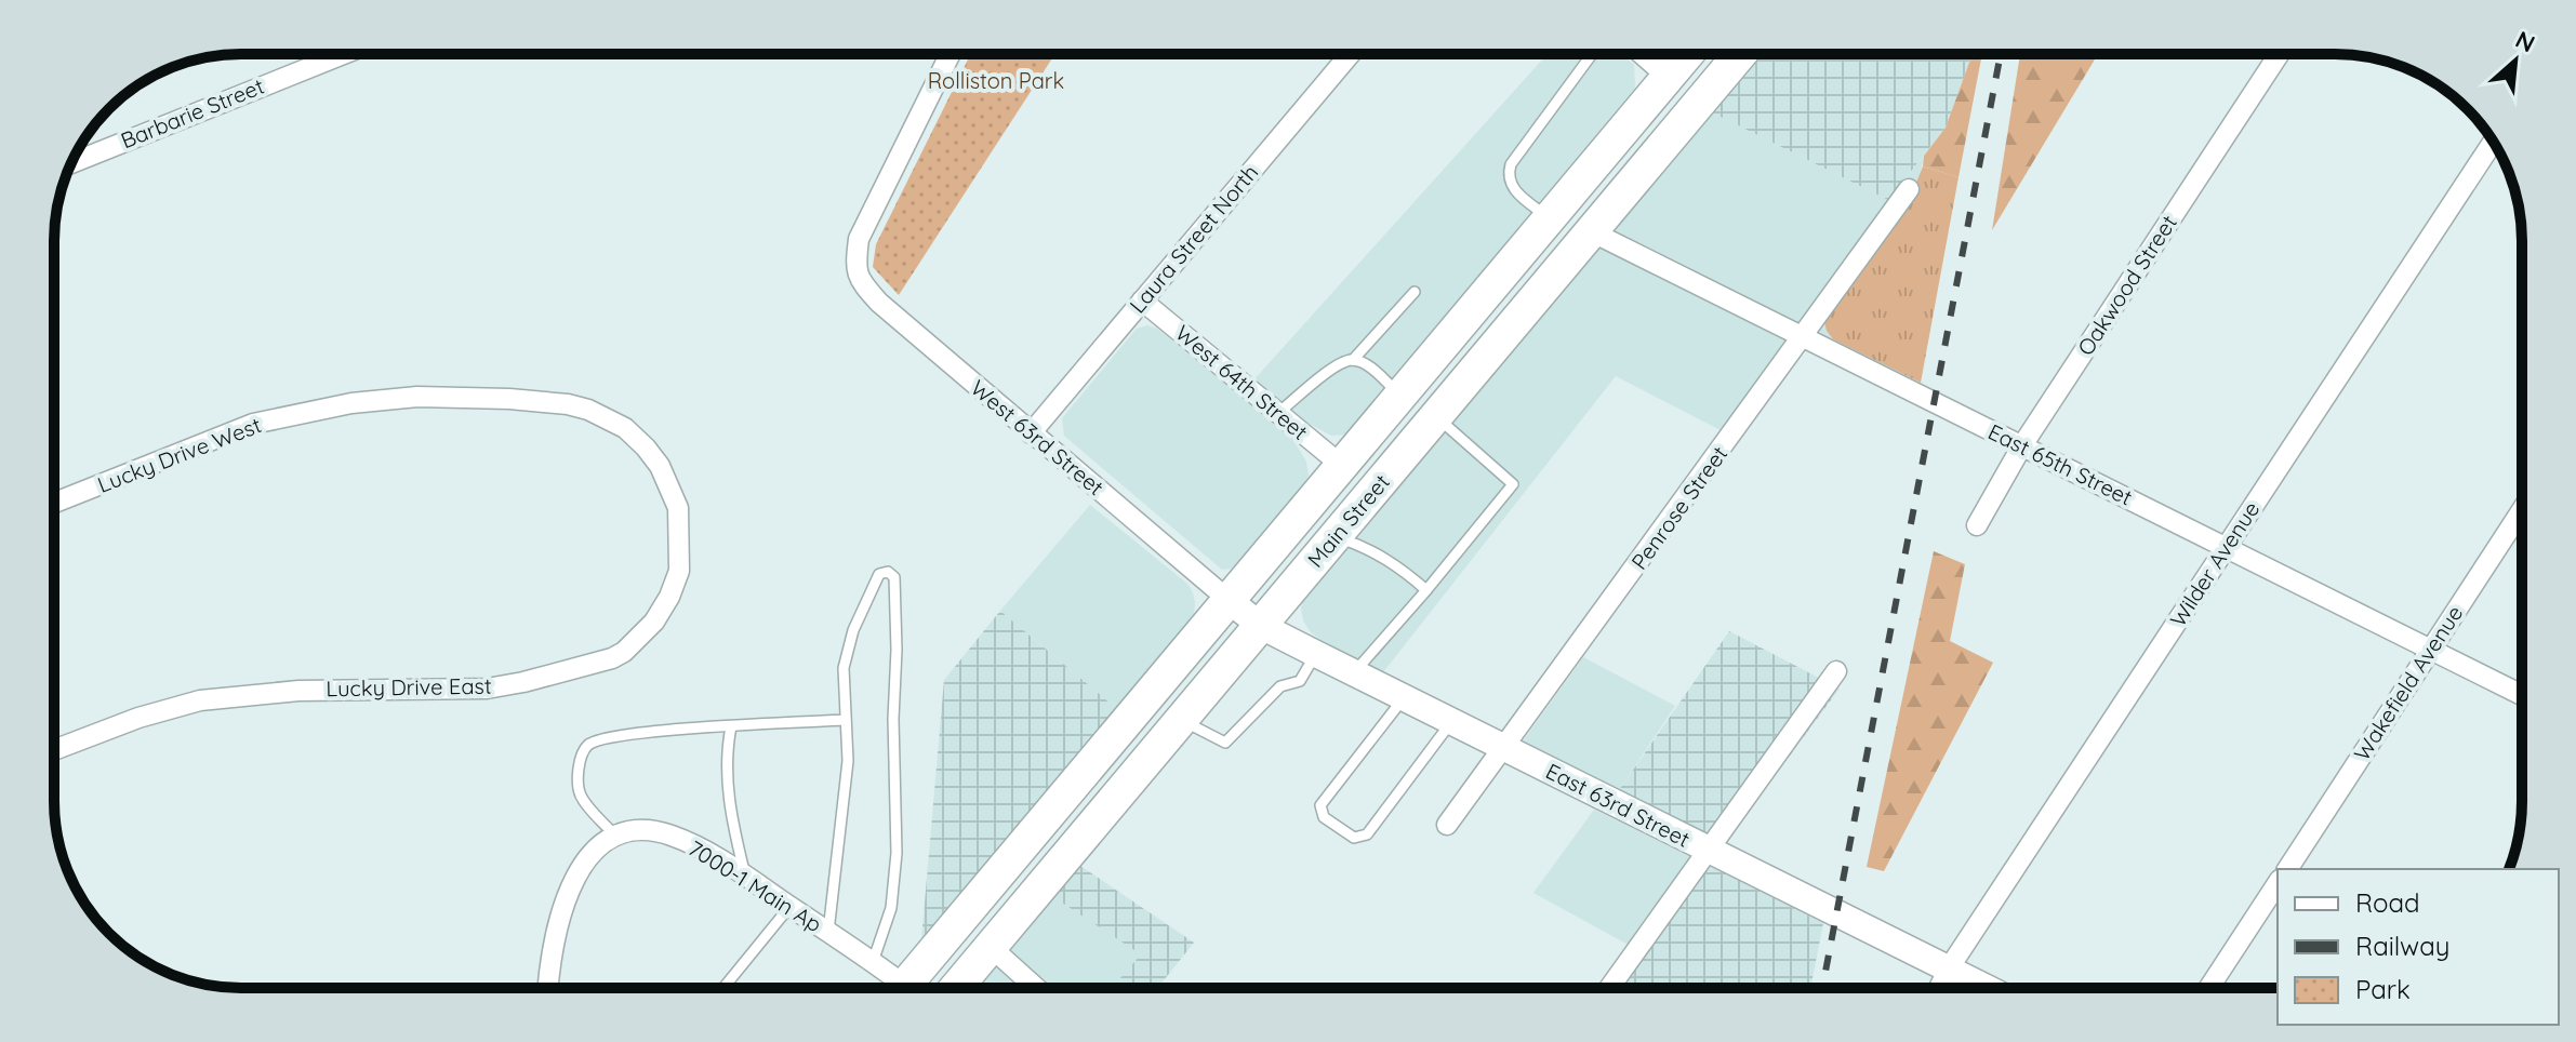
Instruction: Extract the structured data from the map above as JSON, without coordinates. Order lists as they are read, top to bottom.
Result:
{
  "streets": {
    "main road": ["Main Street"],
    "street": [
      "Barbarie Street",
      "Laura Street North",
      "Oakwood Street",
      "West 64th Street",
      "West 63rd Street",
      "Lucky Drive West",
      "East 65th Street",
      "Penrose Street",
      "Wilder Avenue",
      "Wakefield Avenue",
      "Lucky Drive East",
      "East 63rd Street",
      "7000-1 Main Ap"
    ]
  },
  "crossings": [
    ["Laura Street North", "West 64th Street"],
    ["Laura Street North", "West 63rd Street"],
    ["Oakwood Street", "East 65th Street"],
    ["West 64th Street", "Main Street"],
    ["West 63rd Street", "Main Street"],
    ["West 63rd Street", "East 63rd Street"],
    ["Lucky Drive West", "Lucky Drive East"],
    ["East 65th Street", "Penrose Street"],
    ["East 65th Street", "Main Street"],
    ["East 65th Street", "Wilder Avenue"],
    ["East 65th Street", "Wakefield Avenue"],
    ["Penrose Street", "East 63rd Street"],
    ["Main Street", "East 63rd Street"],
    ["Wilder Avenue", "East 63rd Street"]
  ],
  "parks": ["Rolliston Park"],
  "legend": ["Road", "Railway", "Park"],
  "north": "top right"
}
